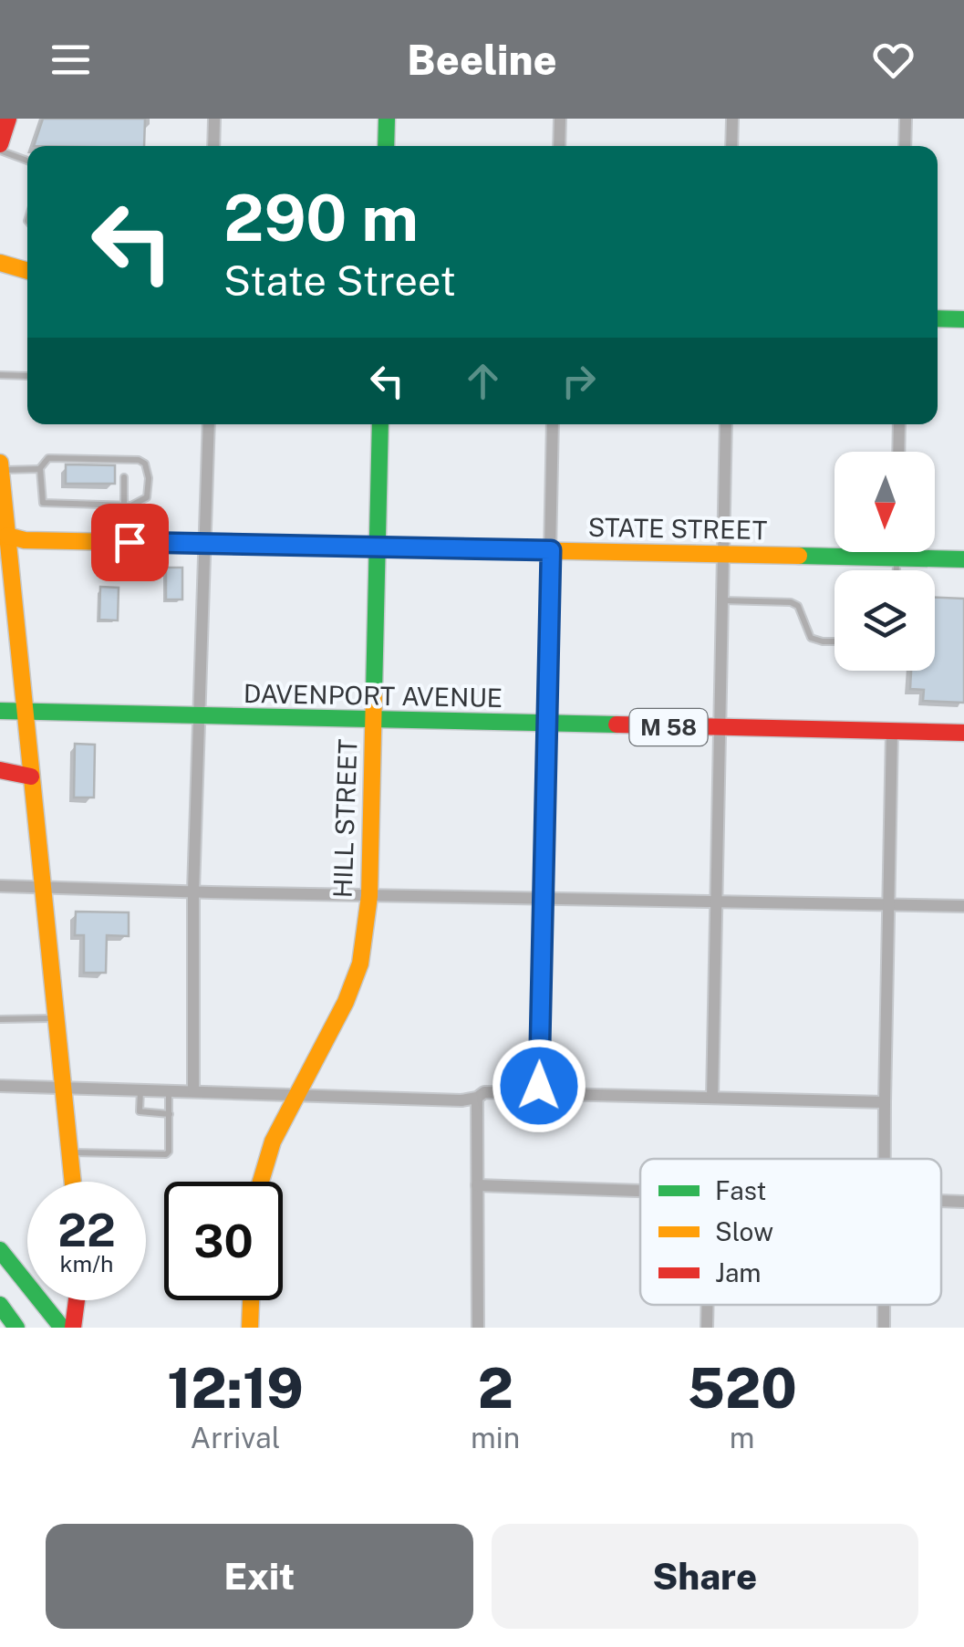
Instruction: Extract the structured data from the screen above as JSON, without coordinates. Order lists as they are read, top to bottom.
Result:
{
  "streets": {
    "main road": [
      "STATE STREET",
      "DAVENPORT AVENUE",
      "M 58",
      "HILL STREET"
    ]
  },
  "crossings": [
    ["STATE STREET", "HILL STREET"],
    ["DAVENPORT AVENUE", "HILL STREET"]
  ],
  "legend": ["Fast", "Slow", "Jam"],
  "north": "bottom",
  "page": {
    "header": "Beeline",
    "turn": ["290 m", "State Street"],
    "speed": "22 km/h",
    "limit": "30",
    "eta": [
      "12:19",
      "Arrival",
      "2",
      "min",
      "520",
      "m"
    ],
    "buttons": ["Exit", "Share"]
  }
}
